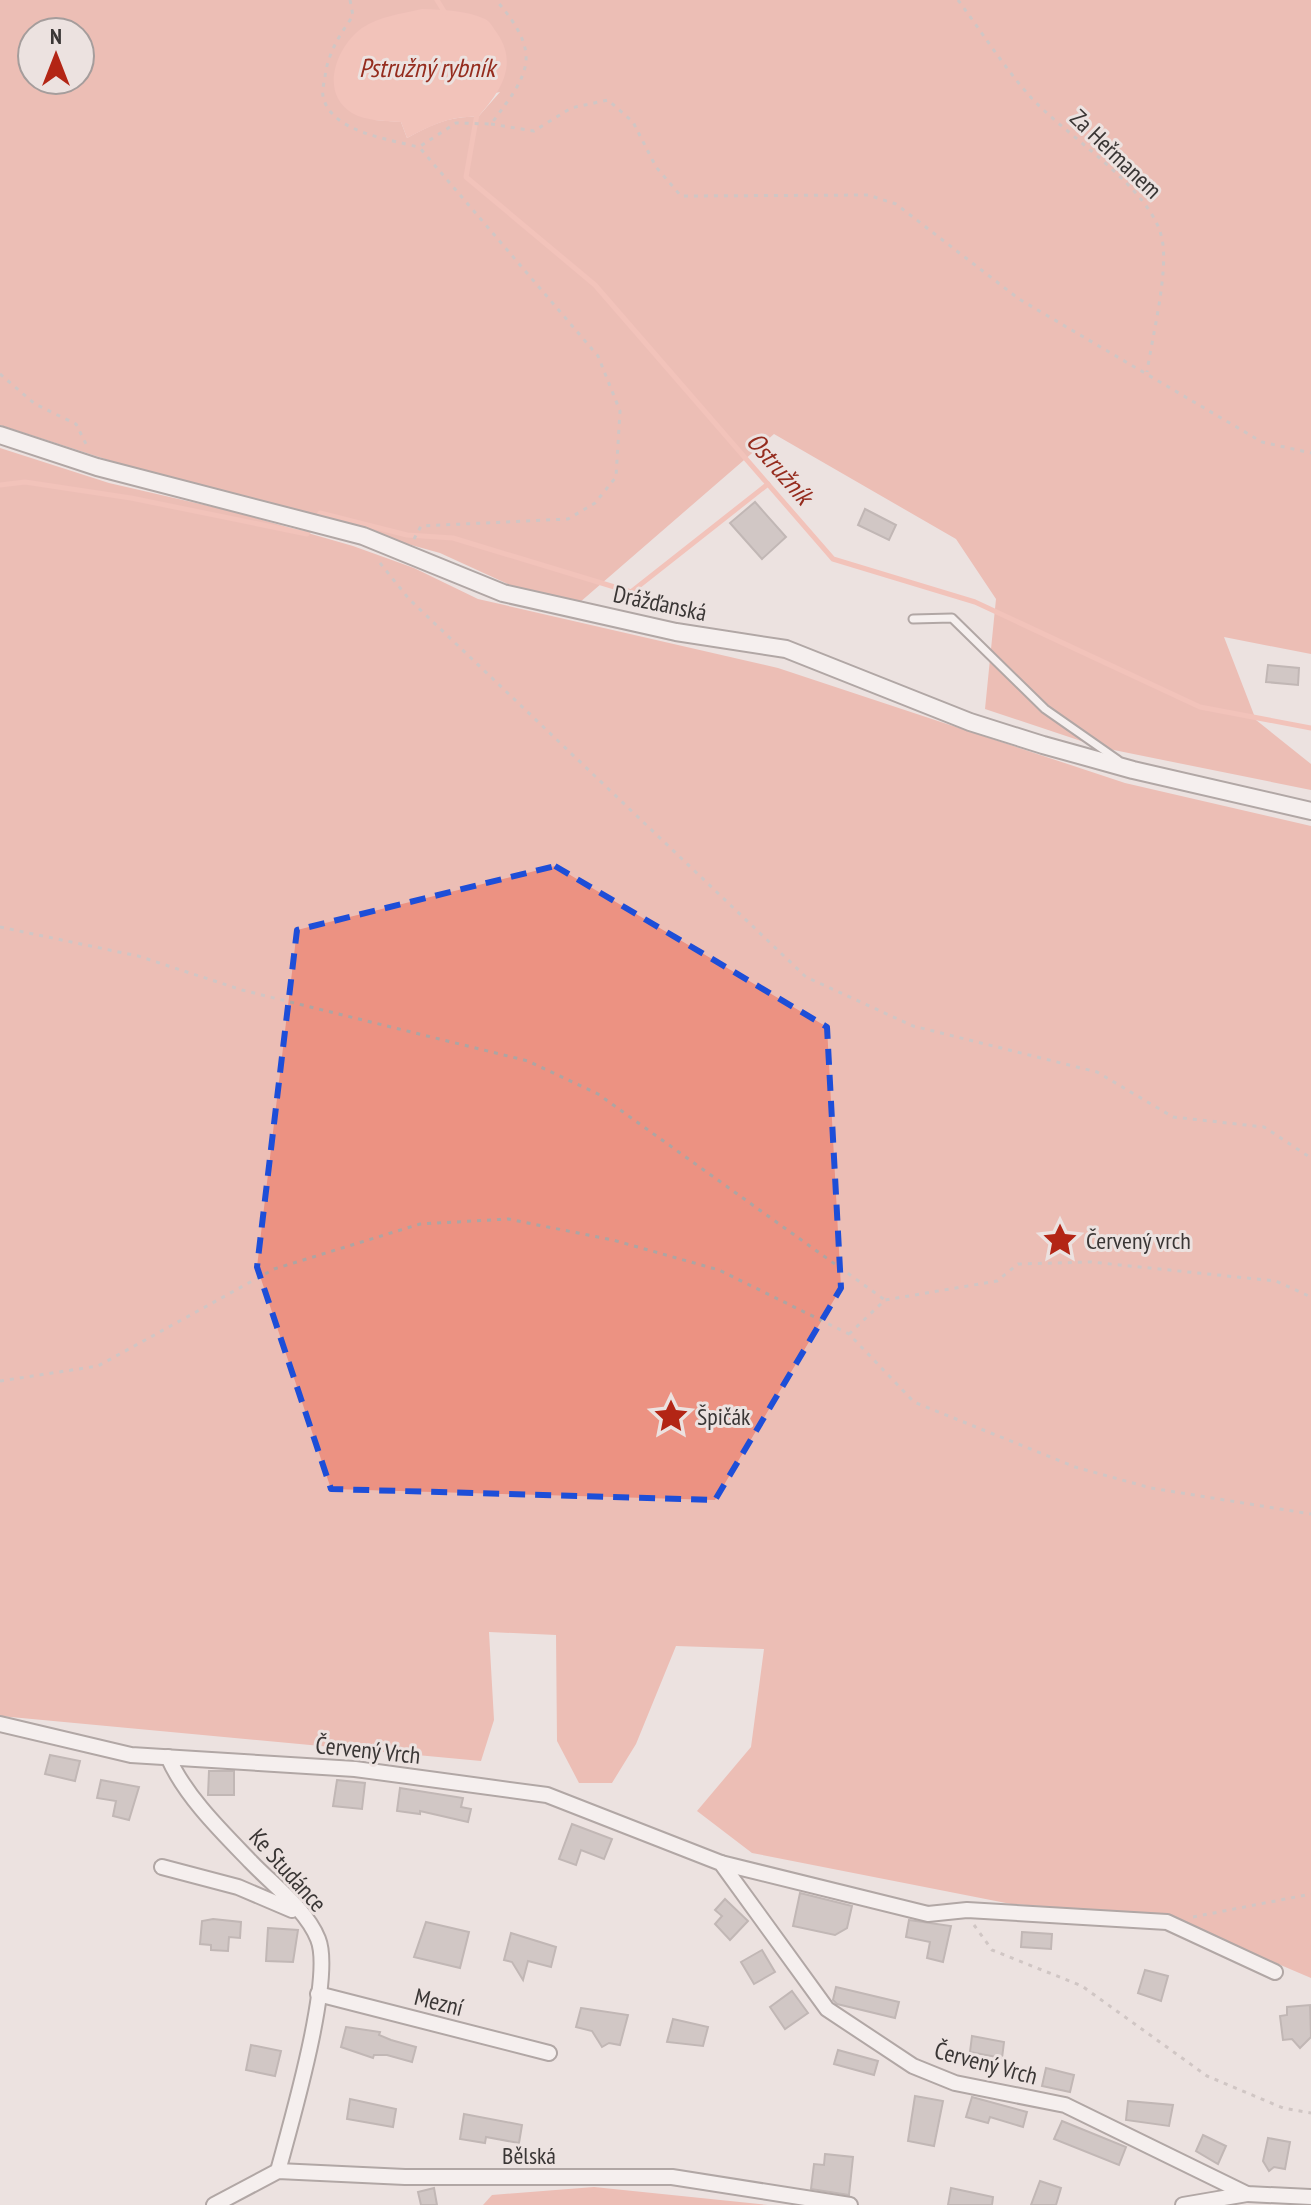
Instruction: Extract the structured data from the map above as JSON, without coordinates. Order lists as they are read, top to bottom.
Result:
{
  "streets": {
    "street": [
      "Drážďanská",
      "Červený Vrch",
      "Ke Studánce",
      "Mezní",
      "Bělská"
    ],
    "path": ["Za Heřmanem"]
  },
  "crossings": [
    ["Červený Vrch", "Ke Studánce"],
    ["Ke Studánce", "Mezní"],
    ["Ke Studánce", "Bělská"]
  ],
  "water": ["Pstružný rybník", "Ostružník"],
  "places": {
    "place": ["Červený vrch", "Špičák"]
  },
  "north": "top"
}
